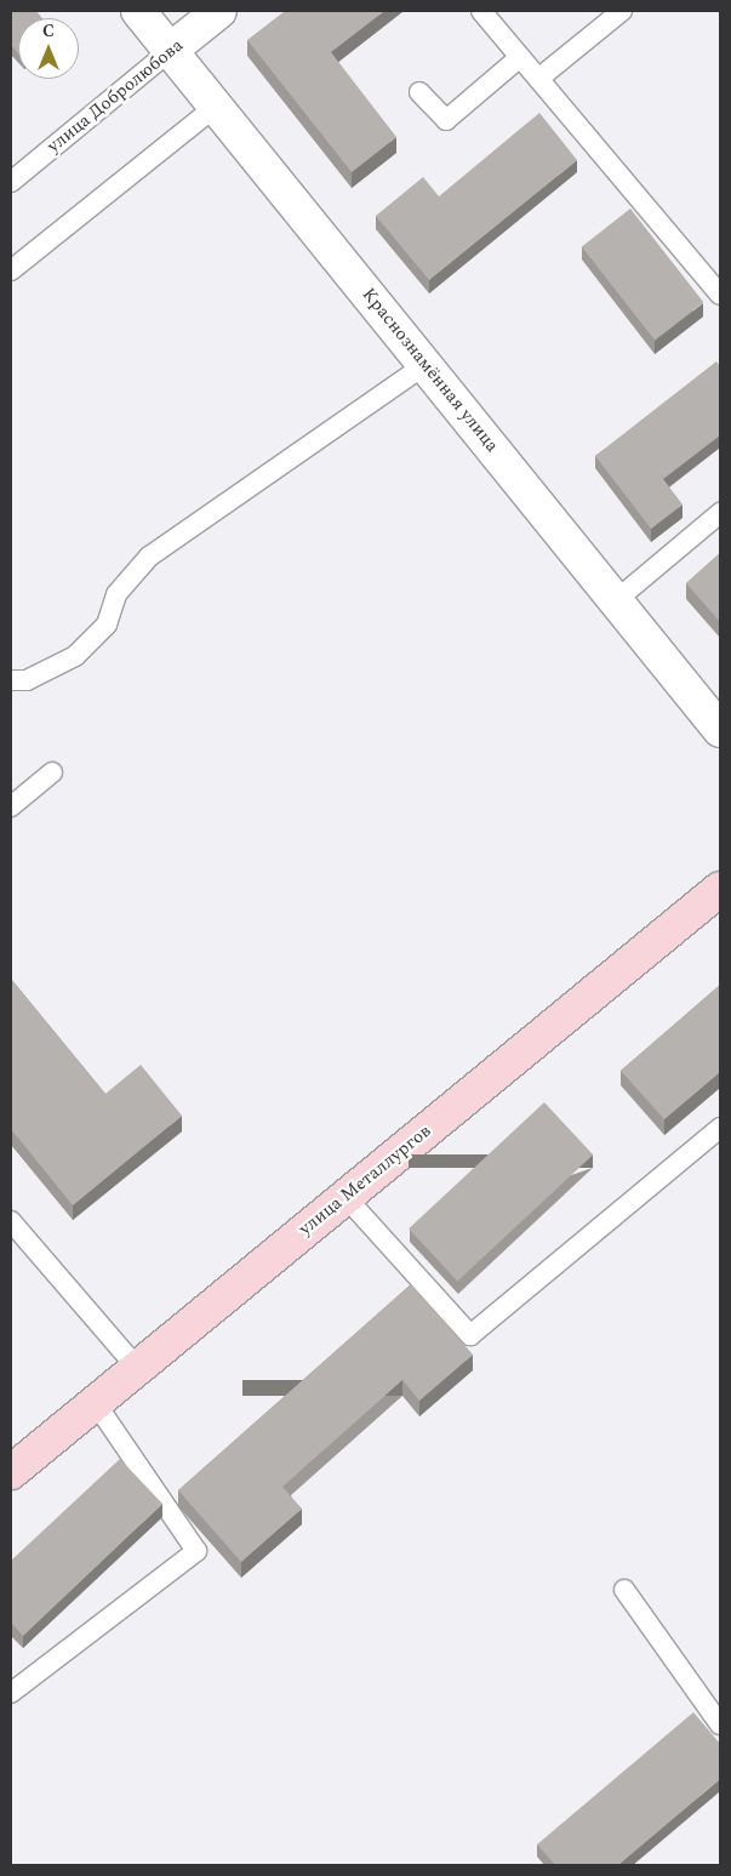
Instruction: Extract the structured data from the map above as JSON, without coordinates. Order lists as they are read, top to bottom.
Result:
{
  "streets": {
    "street": ["улица Добролюбова", "Краснознамённая улица", "улица Металлургов"]
  },
  "crossings": [
    ["улица Добролюбова", "Краснознамённая улица"]
  ],
  "north": "top"
}
